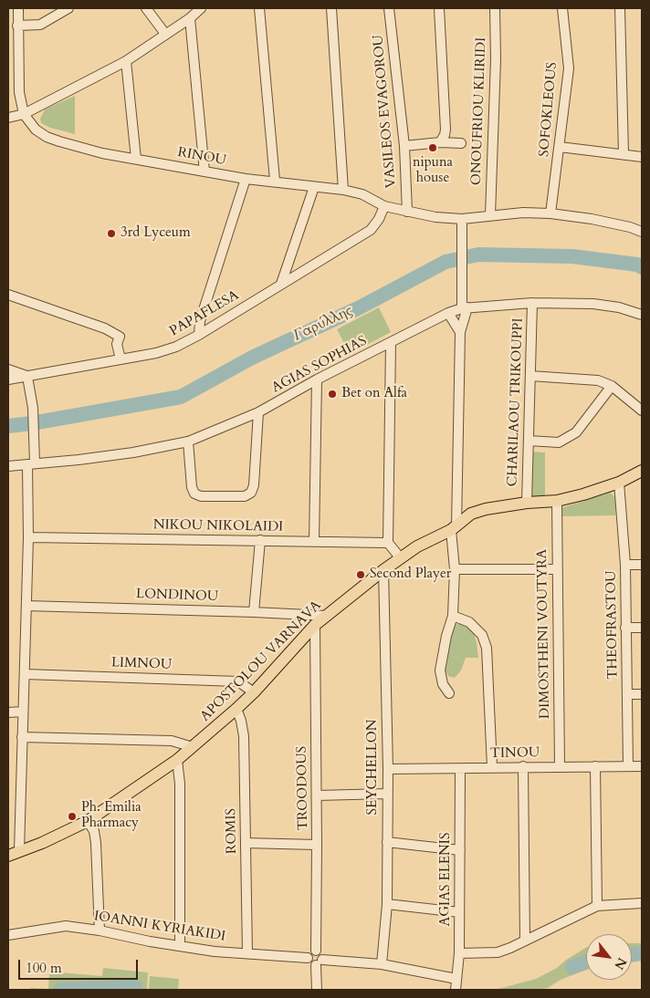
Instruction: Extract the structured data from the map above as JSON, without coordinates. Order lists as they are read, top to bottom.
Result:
{
  "streets": {
    "main road": ["APOSTOLOU VARNAVA"],
    "street": [
      "SOFOKLEOUS",
      "VASILEOS EVAGOROU",
      "ONOUFRIOU KLIRIDI",
      "RINOU",
      "PAPAFLESA",
      "AGIAS SOPHIAS",
      "CHARILAOU TRIKOUPPI",
      "NIKOU NIKOLAIDI",
      "LONDINOU",
      "THEOFRASTOU",
      "DIMOSTHENI VOUTYRA",
      "LIMNOU",
      "TINOU",
      "SEYCHELLON",
      "TROODOUS",
      "ROMIS",
      "AGIAS ELENIS",
      "IOANNI KYRIAKIDI"
    ]
  },
  "crossings": [
    ["SOFOKLEOUS", "RINOU"],
    ["VASILEOS EVAGOROU", "RINOU"],
    ["ONOUFRIOU KLIRIDI", "RINOU"],
    ["RINOU", "PAPAFLESA"],
    ["AGIAS SOPHIAS", "CHARILAOU TRIKOUPPI"],
    ["CHARILAOU TRIKOUPPI", "APOSTOLOU VARNAVA"],
    ["LONDINOU", "APOSTOLOU VARNAVA"],
    ["THEOFRASTOU", "APOSTOLOU VARNAVA"],
    ["THEOFRASTOU", "TINOU"],
    ["DIMOSTHENI VOUTYRA", "APOSTOLOU VARNAVA"],
    ["DIMOSTHENI VOUTYRA", "TINOU"],
    ["APOSTOLOU VARNAVA", "LIMNOU"],
    ["APOSTOLOU VARNAVA", "SEYCHELLON"],
    ["APOSTOLOU VARNAVA", "TROODOUS"],
    ["APOSTOLOU VARNAVA", "ROMIS"],
    ["TINOU", "SEYCHELLON"],
    ["TINOU", "AGIAS ELENIS"],
    ["TROODOUS", "IOANNI KYRIAKIDI"],
    ["ROMIS", "IOANNI KYRIAKIDI"]
  ],
  "water": ["Γαρύλλης"],
  "places": [
    "nipuna house",
    "3rd Lyceum",
    "Bet on Alfa",
    "Second Player",
    "Ph. Emilia Pharmacy"
  ],
  "scale_bar": "100 m",
  "north": "bottom right"
}
